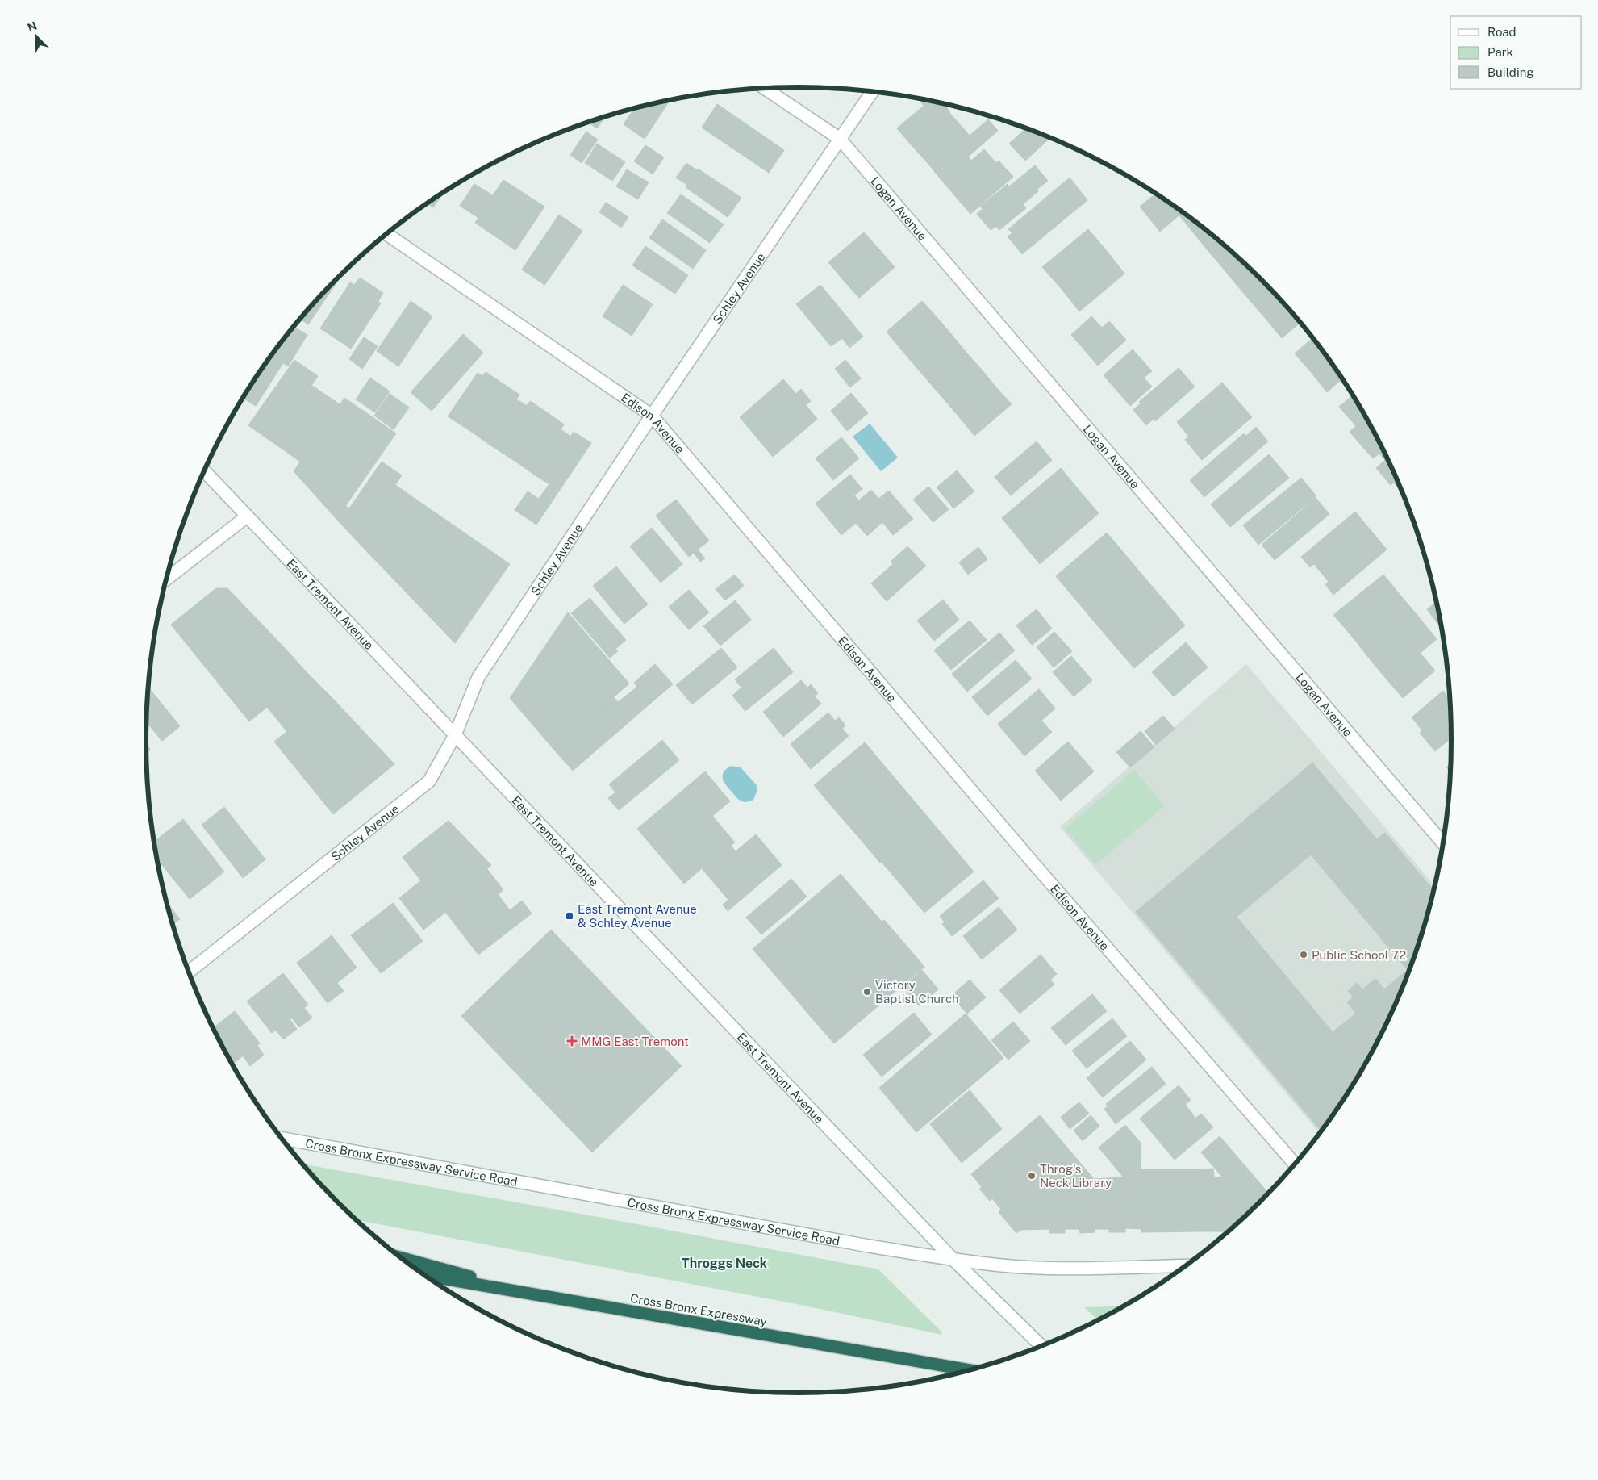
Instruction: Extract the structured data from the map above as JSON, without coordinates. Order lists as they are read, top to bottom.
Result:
{
  "streets": {
    "highway": ["Cross Bronx Expressway"],
    "street": [
      "Logan Avenue",
      "Schley Avenue",
      "Edison Avenue",
      "East Tremont Avenue",
      "Cross Bronx Expressway Service Road"
    ]
  },
  "crossings": [
    ["Logan Avenue", "Schley Avenue"],
    ["Schley Avenue", "Edison Avenue"],
    ["Schley Avenue", "East Tremont Avenue"],
    ["East Tremont Avenue", "Cross Bronx Expressway Service Road"]
  ],
  "districts": ["Throggs Neck"],
  "places": {
    "transit": ["East Tremont Avenue & Schley Avenue"],
    "other": ["Public School 72", "Victory Baptist Church", "Throg's Neck Library"],
    "health": ["MMG East Tremont"]
  },
  "legend": ["Road", "Park", "Building"],
  "north": "top left"
}
